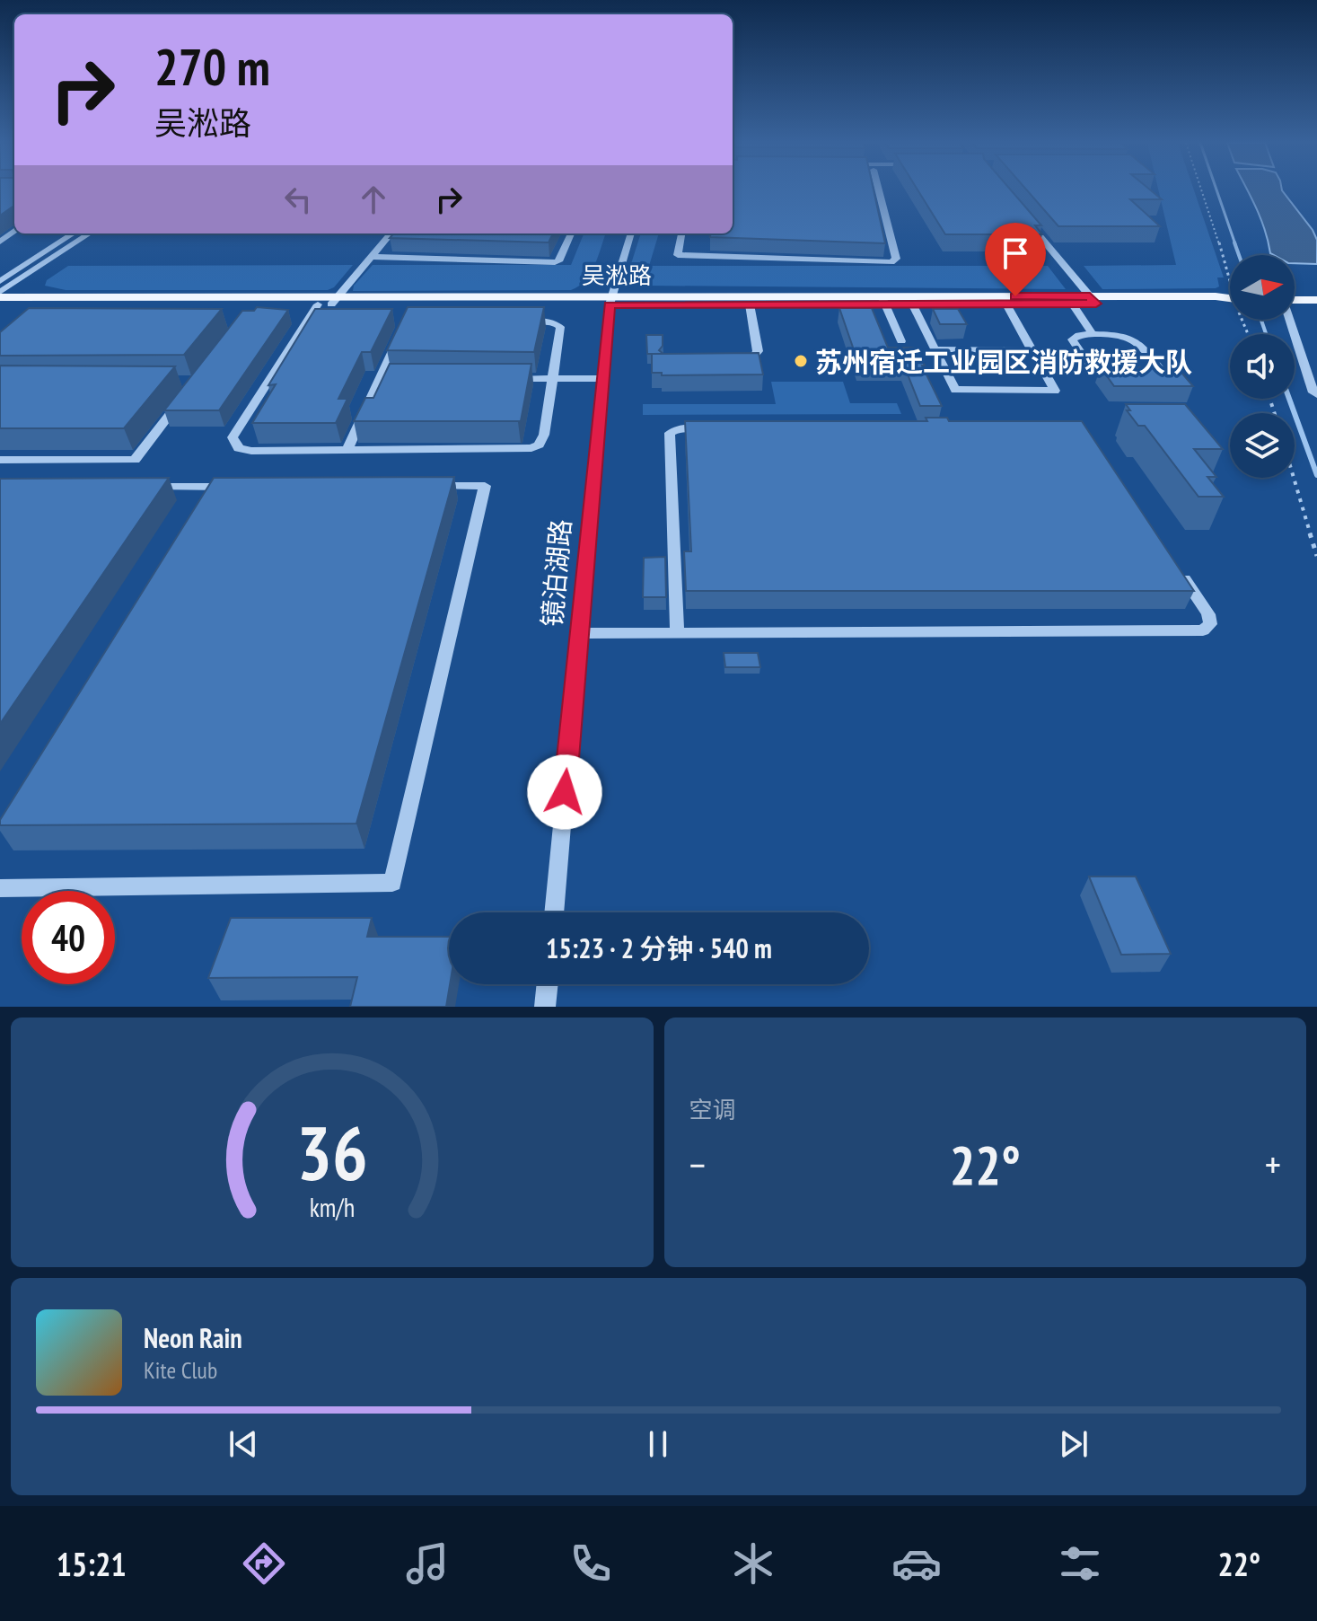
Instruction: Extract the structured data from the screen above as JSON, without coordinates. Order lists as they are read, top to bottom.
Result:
{
  "streets": {
    "main road": ["吴淞路"],
    "street": ["镜泊湖路"]
  },
  "crossings": [
    ["吴淞路", "镜泊湖路"]
  ],
  "places": ["苏州宿迁工业园区消防救援大队"],
  "north": "right",
  "page": {
    "turn": ["270 m", "吴淞路"],
    "limit": "40",
    "trip": "15:23 · 2 分钟 · 540 m",
    "tile": "空调",
    "heat": ["−", "22°", "+"],
    "song": ["Neon Rain", "Kite Club"],
    "tabs": ["15:21", "22°"],
    "gauge": ["36", "km/h"]
  }
}
